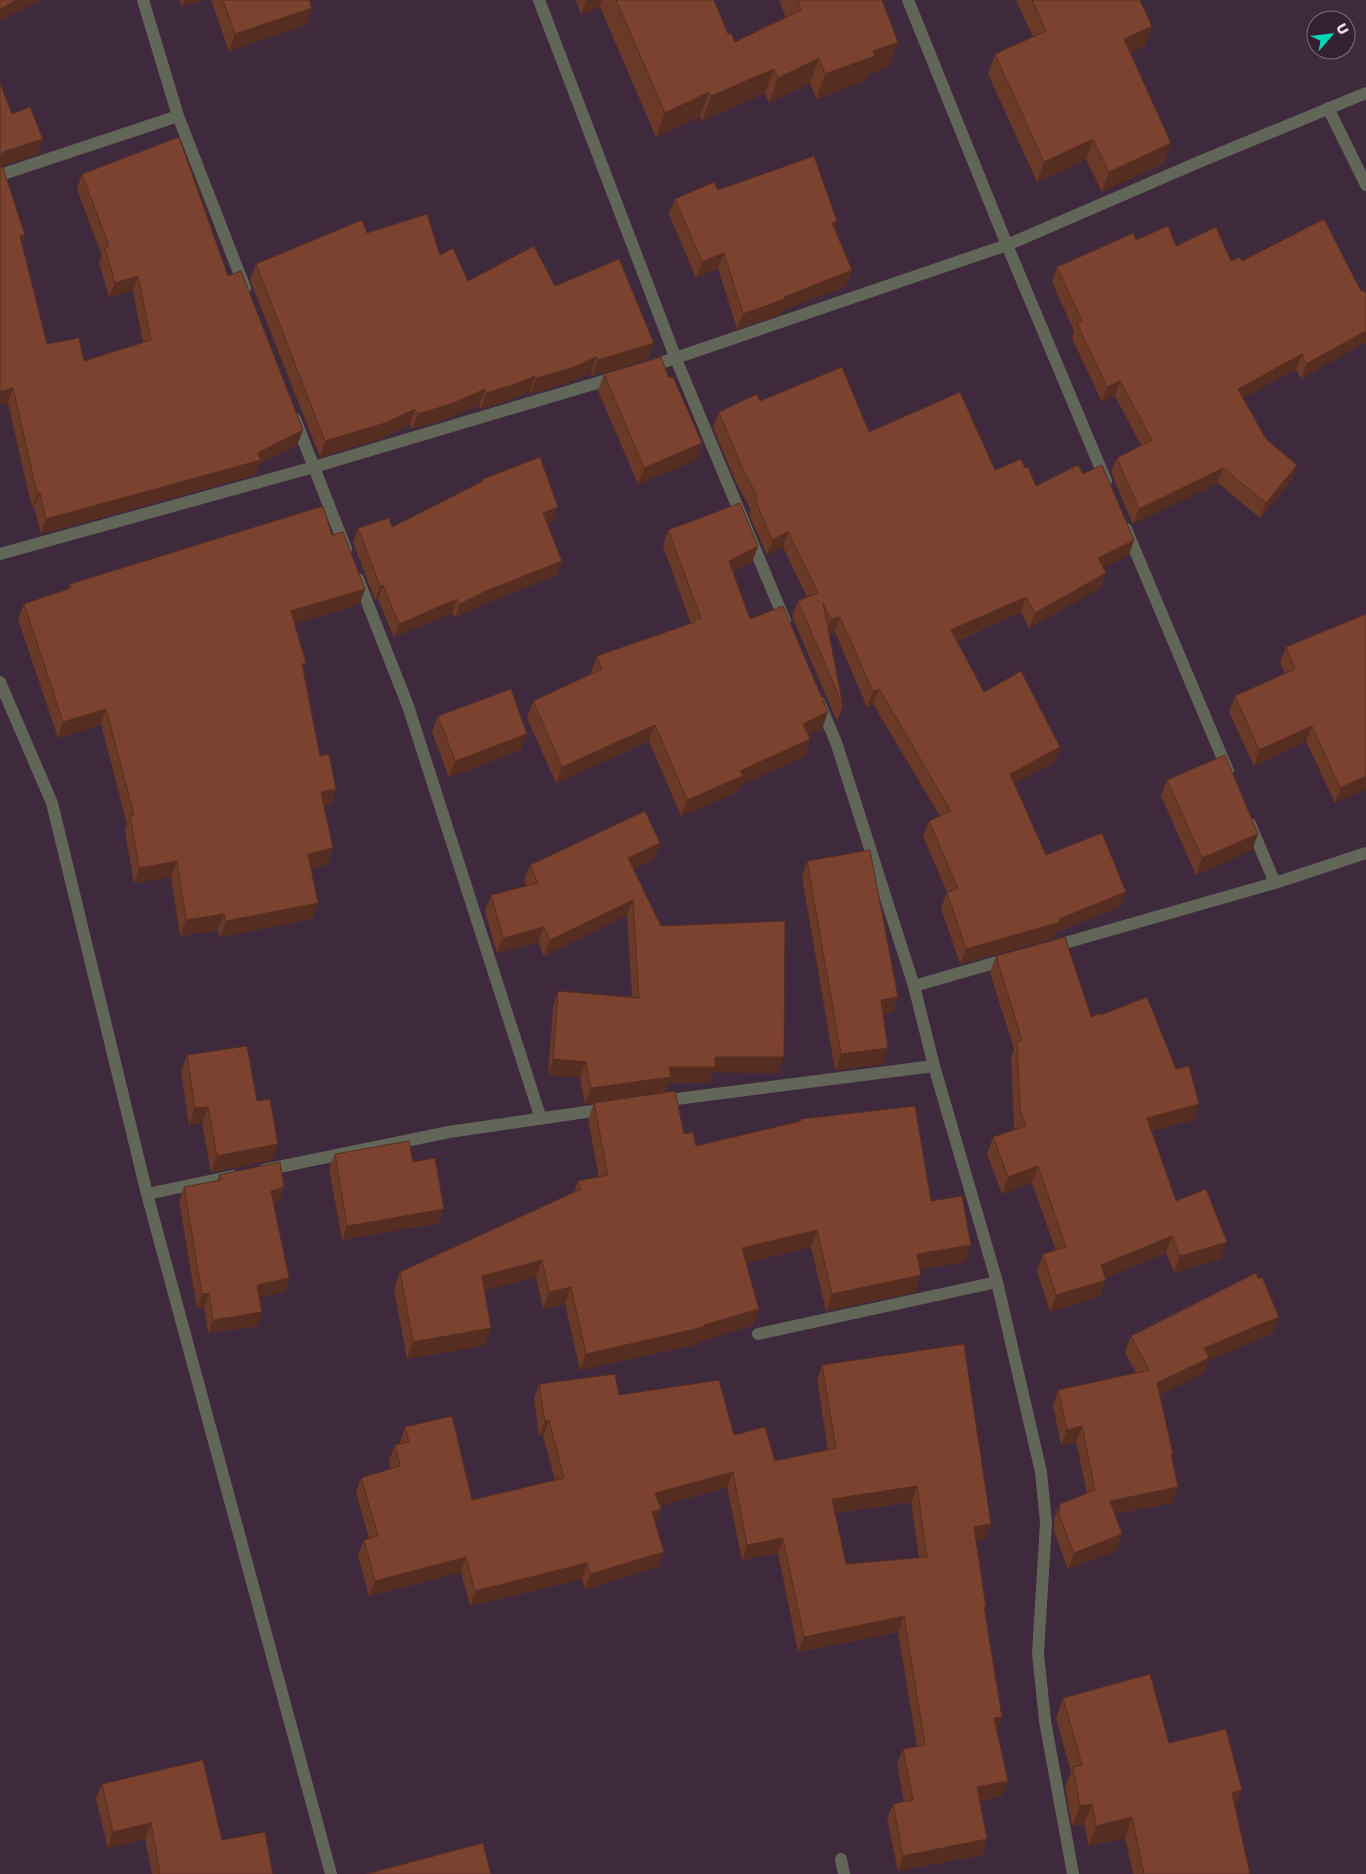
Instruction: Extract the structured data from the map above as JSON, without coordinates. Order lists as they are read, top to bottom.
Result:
{
  "north": "top right"
}
